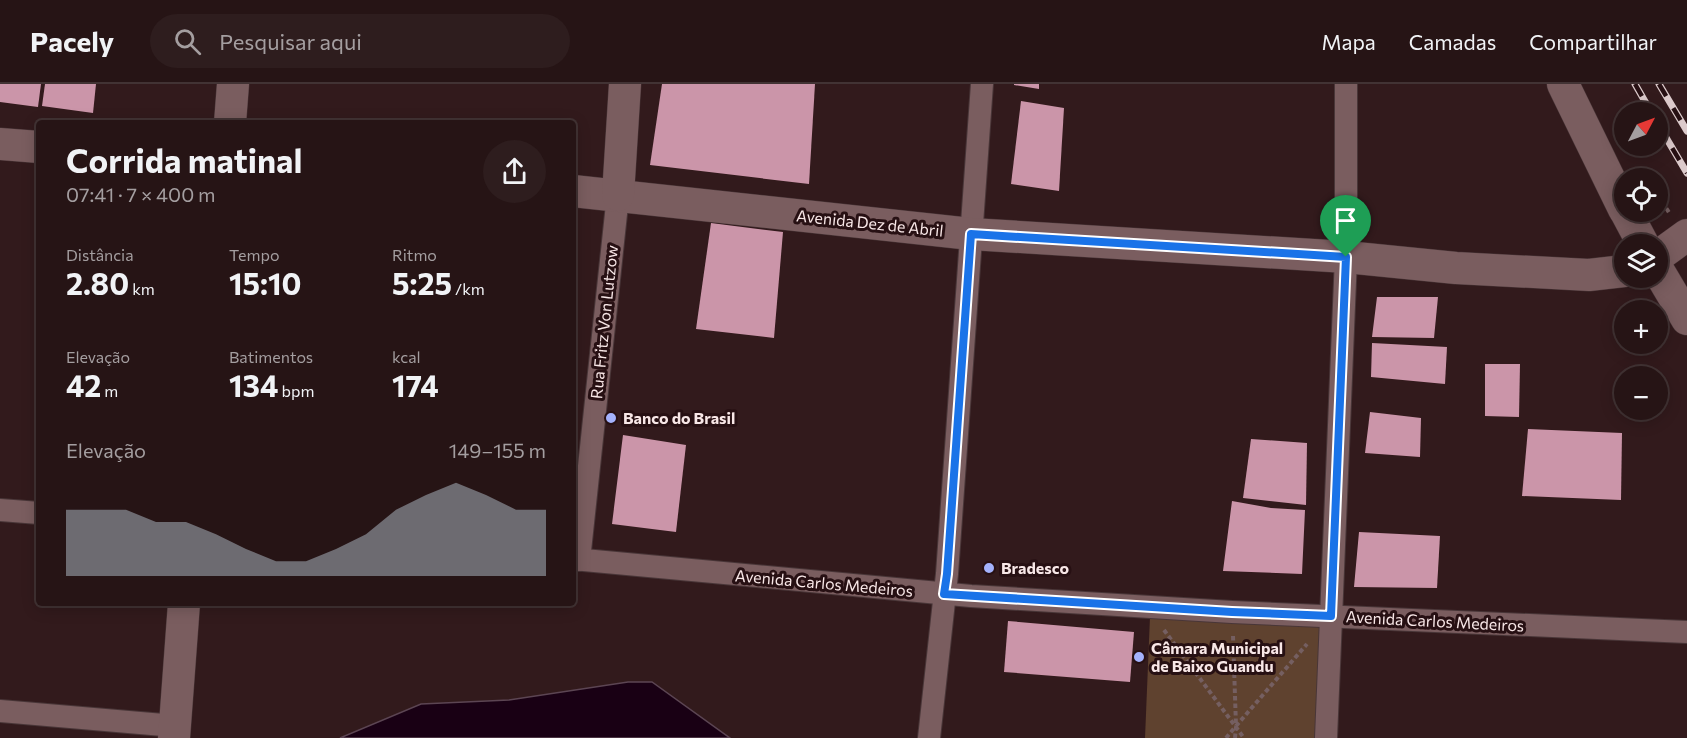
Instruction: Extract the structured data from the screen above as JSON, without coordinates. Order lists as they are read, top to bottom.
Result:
{
  "streets": {
    "street": ["Avenida Dez de Abril", "Rua Fritz Von Lutzow", "Avenida Carlos Medeiros"]
  },
  "crossings": [
    ["Avenida Dez de Abril", "Rua Fritz Von Lutzow"],
    ["Rua Fritz Von Lutzow", "Avenida Carlos Medeiros"]
  ],
  "places": ["Banco do Brasil", "Bradesco", "Câmara Municipal de Baixo Guandu"],
  "north": "top right",
  "page": {
    "header": "Pacely",
    "search": "Pesquisar aqui",
    "nav": ["Mapa", "Camadas", "Compartilhar"],
    "map_buttons": ["+", "−"],
    "heading": ["Corrida matinal", "07:41 · 7 × 400 m"],
    "stats": [
      ["Distância", "2.80 km"],
      ["Tempo", "15:10"],
      ["Ritmo", "5:25 /km"],
      ["Elevação", "42 m"],
      ["Batimentos", "134 bpm"],
      ["kcal", "174"]
    ],
    "chart": ["Elevação", "149–155 m"]
  }
}
